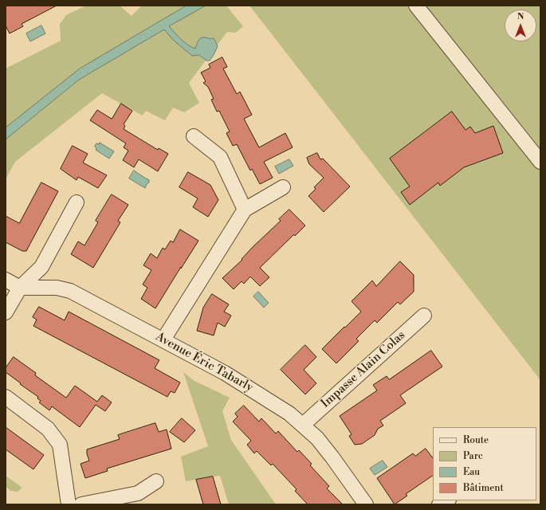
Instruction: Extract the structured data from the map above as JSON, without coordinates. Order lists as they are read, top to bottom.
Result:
{
  "streets": {
    "street": ["Avenue Éric Tabarly", "Impasse Alain Colas"]
  },
  "crossings": [
    ["Avenue Éric Tabarly", "Impasse Alain Colas"]
  ],
  "legend": [
    "Route",
    "Parc",
    "Eau",
    "Bâtiment"
  ],
  "north": "top"
}
